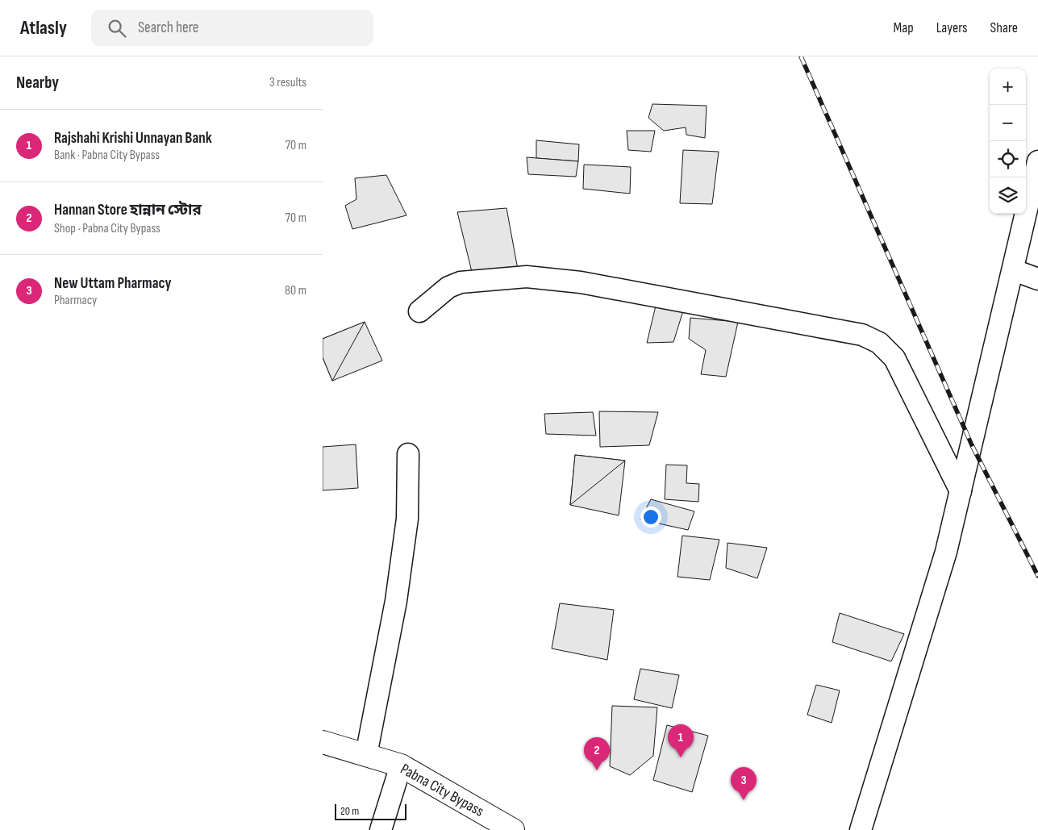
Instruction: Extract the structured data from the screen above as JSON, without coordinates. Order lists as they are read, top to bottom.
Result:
{
  "streets": {
    "highway": ["Pabna City Bypass"]
  },
  "scale_bar": "20 m",
  "page": {
    "header": "Atlasly",
    "search": "Search here",
    "nav": ["Map", "Layers", "Share"],
    "heading": ["Nearby", "3 results"],
    "map_buttons": ["+", "−"],
    "list": [
      {
        "mark": "1",
        "name": "Rajshahi Krishi Unnayan Bank",
        "note": "Bank · Pabna City Bypass",
        "value": "70 m"
      },
      {
        "mark": "2",
        "name": "Hannan Store হান্নান স্টোর",
        "note": "Shop · Pabna City Bypass",
        "value": "70 m"
      },
      {
        "mark": "3",
        "name": "New Uttam Pharmacy",
        "note": "Pharmacy",
        "value": "80 m"
      }
    ],
    "pins": ["1", "2", "3"],
    "scale": "20 m"
  }
}
